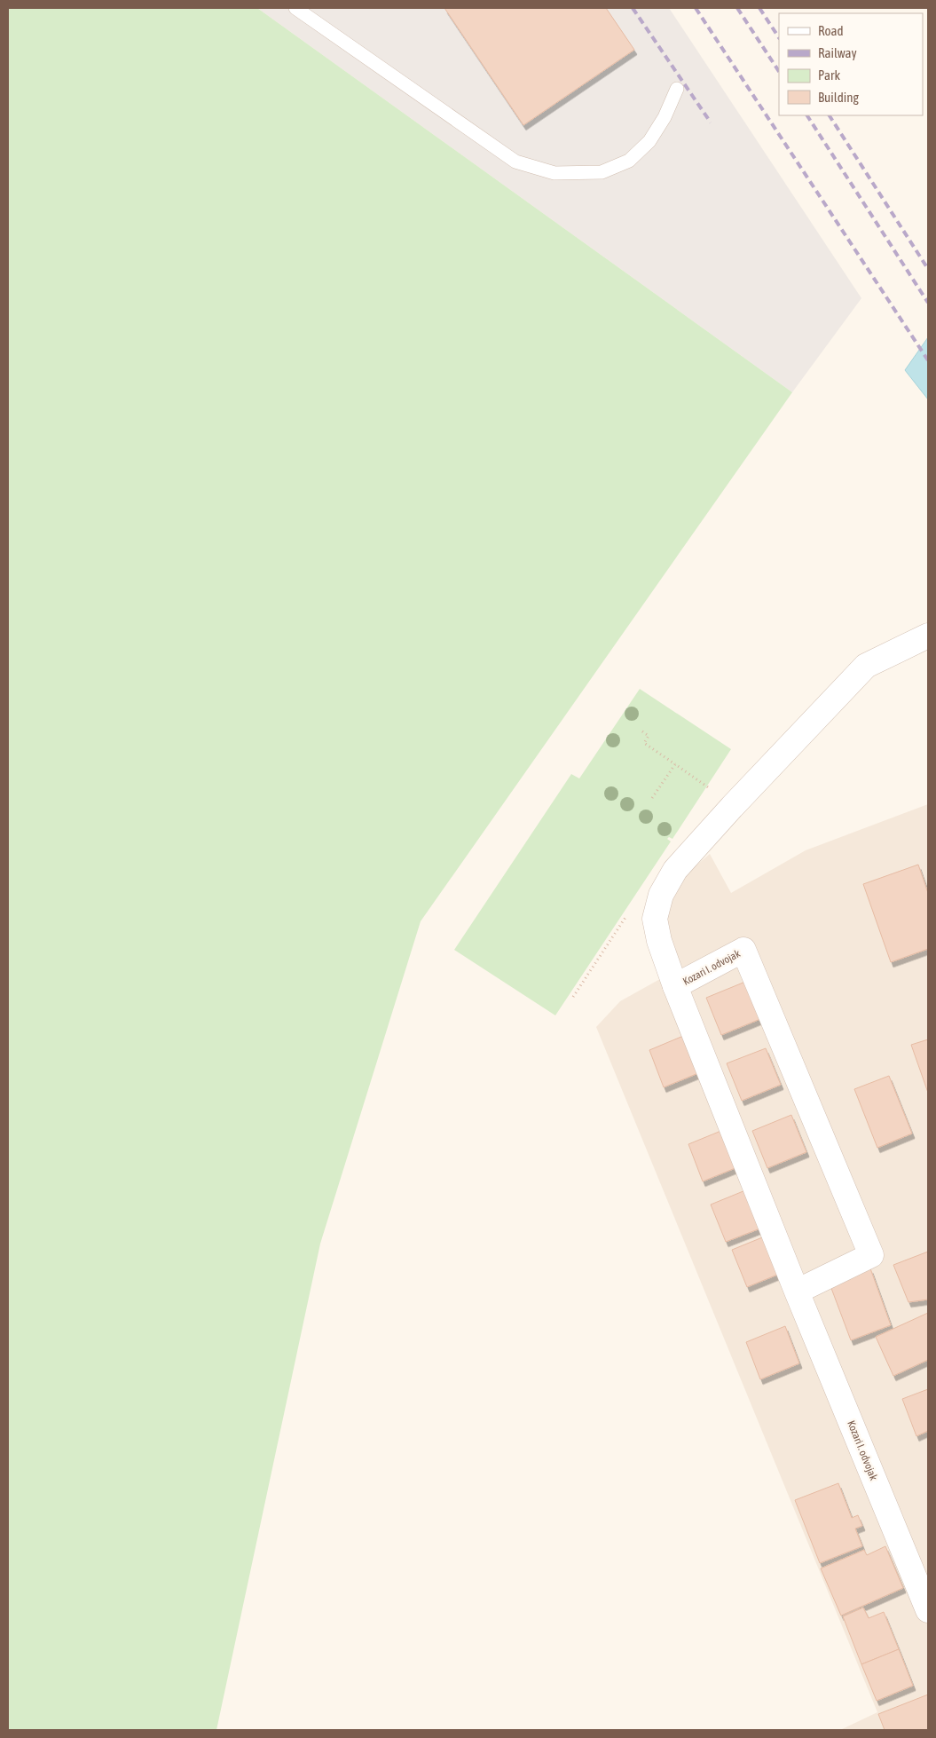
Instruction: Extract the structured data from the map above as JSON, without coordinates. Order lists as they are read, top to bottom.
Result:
{
  "streets": {
    "street": ["Kozari I. odvojak"]
  },
  "legend": [
    "Road",
    "Railway",
    "Park",
    "Building"
  ]
}
